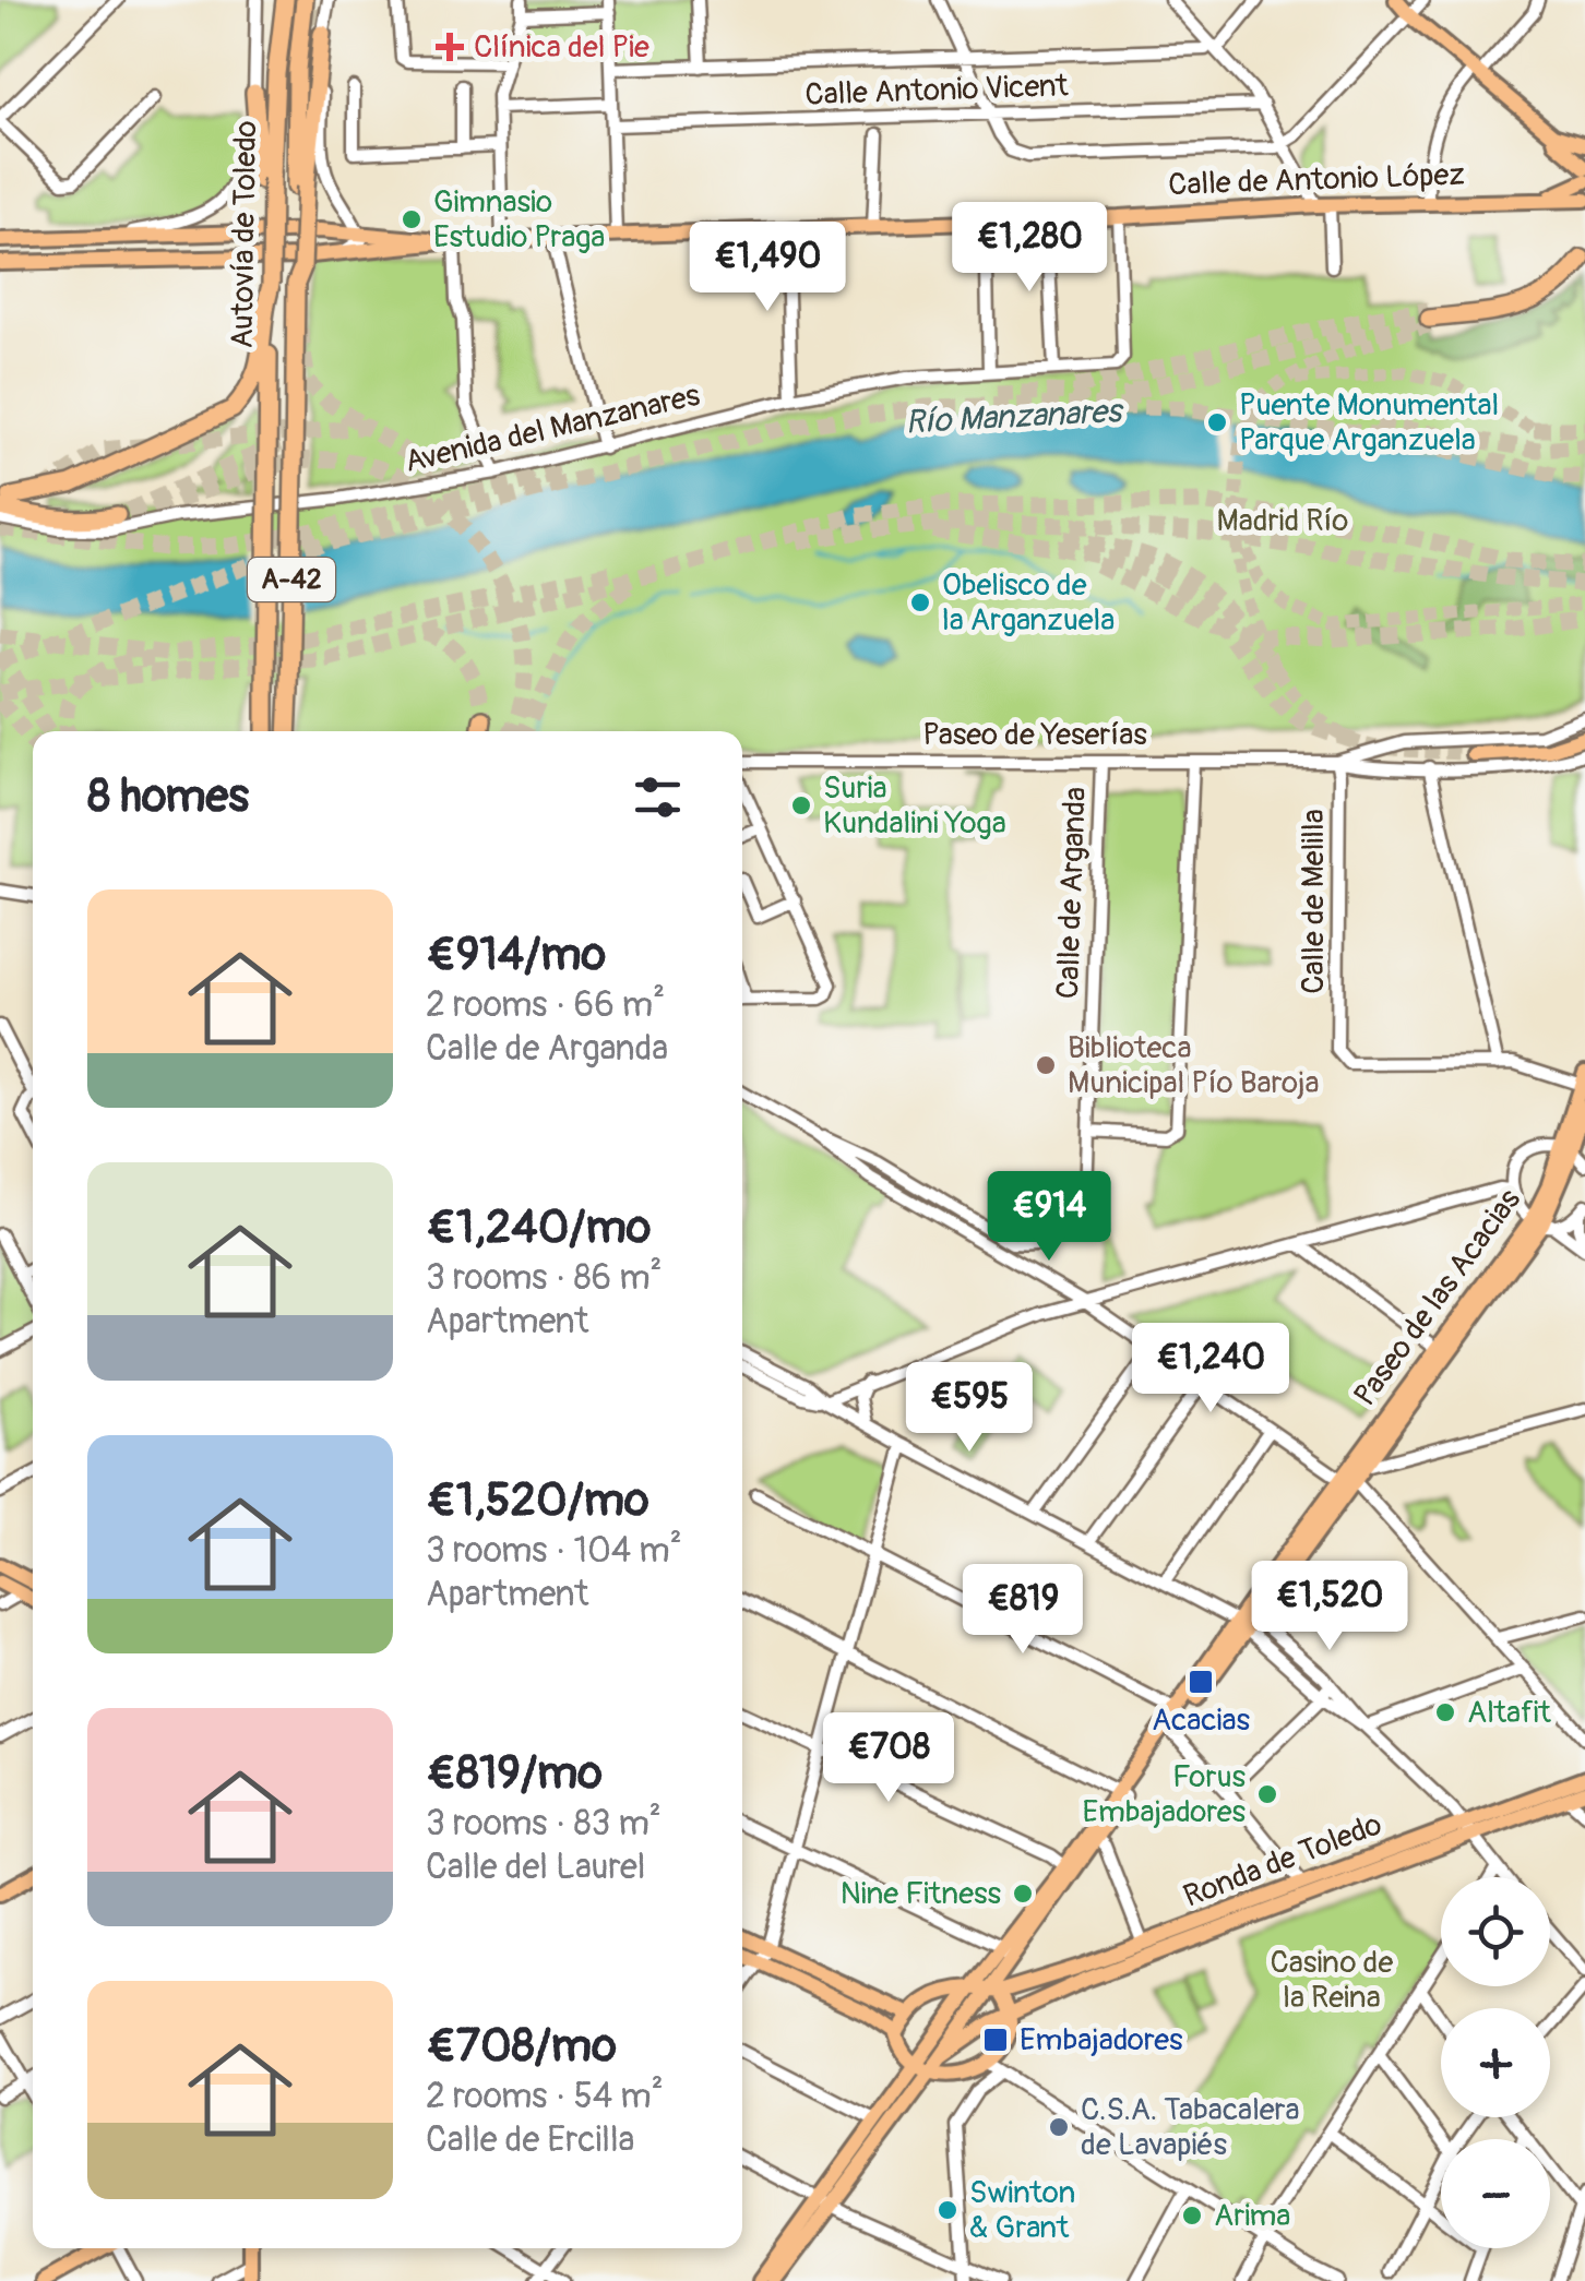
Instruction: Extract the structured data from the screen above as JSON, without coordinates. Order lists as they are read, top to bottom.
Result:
{
  "streets": {
    "highway": ["Autovía de Toledo", "A-42"],
    "main road": ["Calle de Antonio López", "Paseo de las Acacias", "Ronda de Toledo"],
    "street": [
      "Calle Antonio Vicent",
      "Avenida del Manzanares",
      "Paseo de Yeserías",
      "Calle de Arganda",
      "Calle de Melilla"
    ]
  },
  "crossings": [
    ["Calle de Antonio López", "Avenida del Manzanares"],
    ["Autovía de Toledo", "A-42"],
    ["Paseo de Yeserías", "Calle de Arganda"],
    ["Paseo de Yeserías", "Calle de Melilla"],
    ["Calle de Arganda", "Paseo de las Acacias"],
    ["Calle de Melilla", "Paseo de las Acacias"],
    ["Paseo de las Acacias", "Ronda de Toledo"]
  ],
  "water": ["Río Manzanares"],
  "parks": ["Madrid Río", "Casino de la Reina"],
  "places": {
    "health": ["Clínica del Pie"],
    "other": [
      "Gimnasio Estudio Praga",
      "Puente Monumental Parque Arganzuela",
      "Obelisco de la Arganzuela",
      "Suria Kundalini Yoga",
      "Biblioteca Municipal Pío Baroja",
      "Altafit",
      "Forus Embajadores",
      "Nine Fitness",
      "C.S.A. Tabacalera de Lavapiés",
      "Swinton & Grant",
      "Arima"
    ],
    "transit": ["Acacias", "Embajadores"]
  },
  "page": {
    "price": [
      "€1,280",
      "€1,490",
      "€914",
      "€1,240",
      "€595",
      "€1,520",
      "€819",
      "€708"
    ],
    "heading": "8 homes",
    "list": [
      {
        "name": "€914/mo",
        "note": "2 rooms · 66 m² · Calle de Arganda"
      },
      {
        "name": "€1,240/mo",
        "note": "3 rooms · 86 m² · Apartment"
      },
      {
        "name": "€1,520/mo",
        "note": "3 rooms · 104 m² · Apartment"
      },
      {
        "name": "€819/mo",
        "note": "3 rooms · 83 m² · Calle del Laurel"
      },
      {
        "name": "€708/mo",
        "note": "2 rooms · 54 m² · Calle de Ercilla"
      }
    ],
    "map_buttons": ["+", "−"]
  }
}
